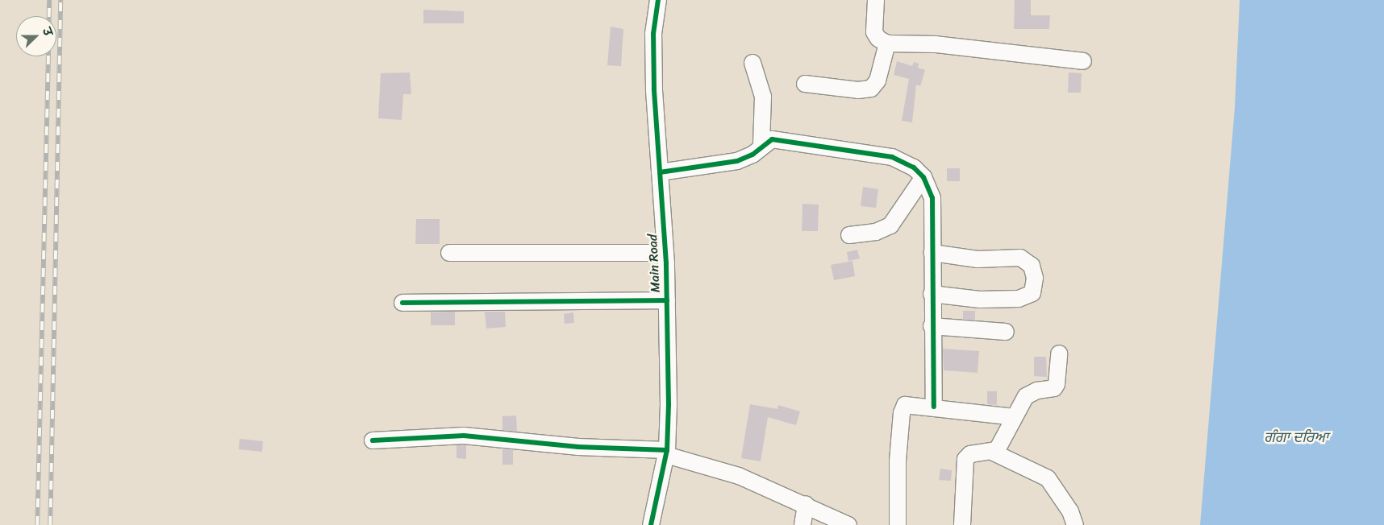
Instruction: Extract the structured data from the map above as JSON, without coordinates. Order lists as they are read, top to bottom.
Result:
{
  "streets": {
    "street": ["Main Road"]
  },
  "water": ["ਗੰਗਾ ਦਰਿਆ"],
  "north": "right"
}
